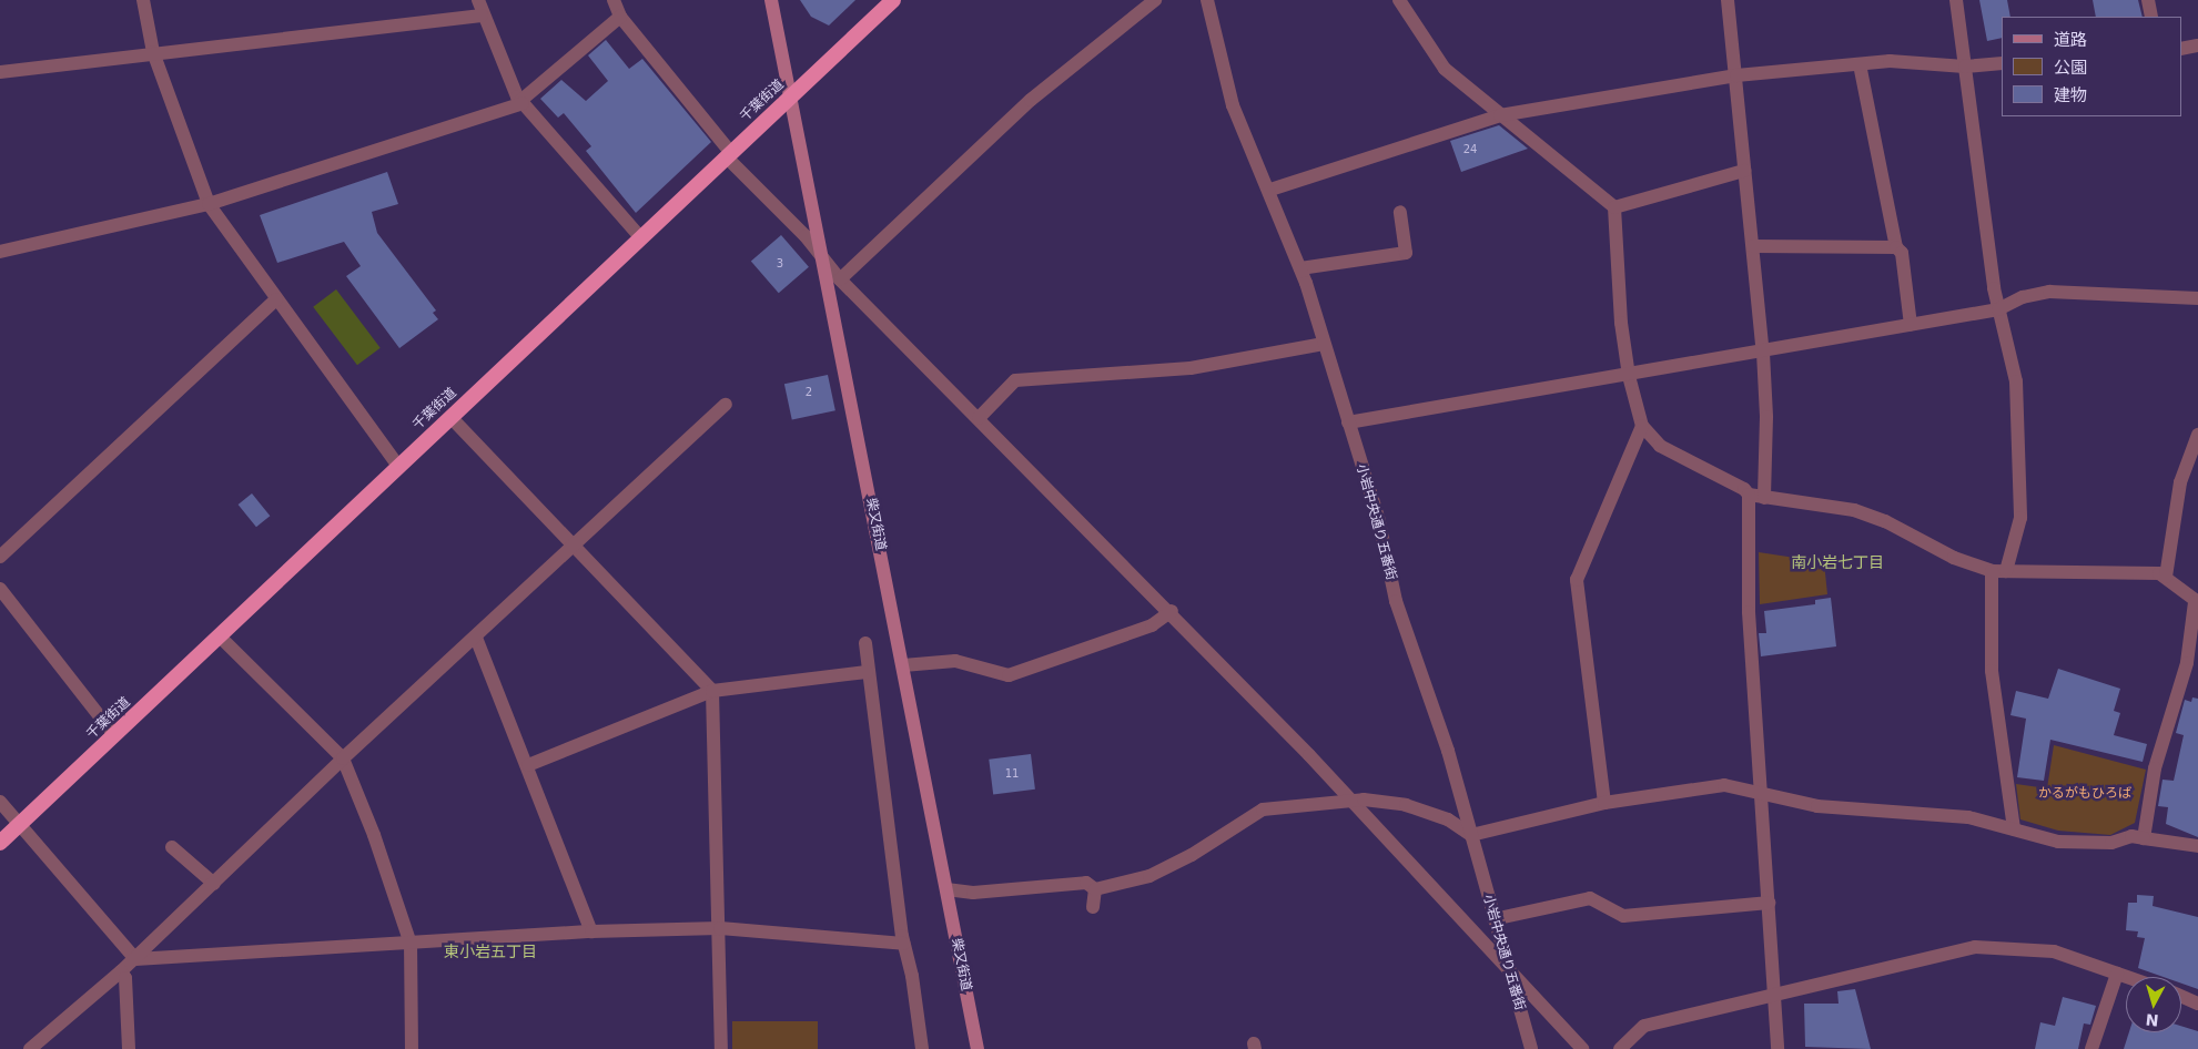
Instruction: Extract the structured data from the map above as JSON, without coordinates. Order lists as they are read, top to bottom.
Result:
{
  "streets": {
    "highway": ["千葉街道"],
    "main road": ["柴又街道"],
    "street": ["小岩中央通り五番街"]
  },
  "crossings": [
    ["千葉街道", "柴又街道"]
  ],
  "districts": ["南小岩七丁目", "東小岩五丁目"],
  "parks": ["かるがもひろば"],
  "house_numbers": [
    "24",
    "3",
    "2",
    "11"
  ],
  "legend": ["道路", "公園", "建物"],
  "north": "bottom"
}
